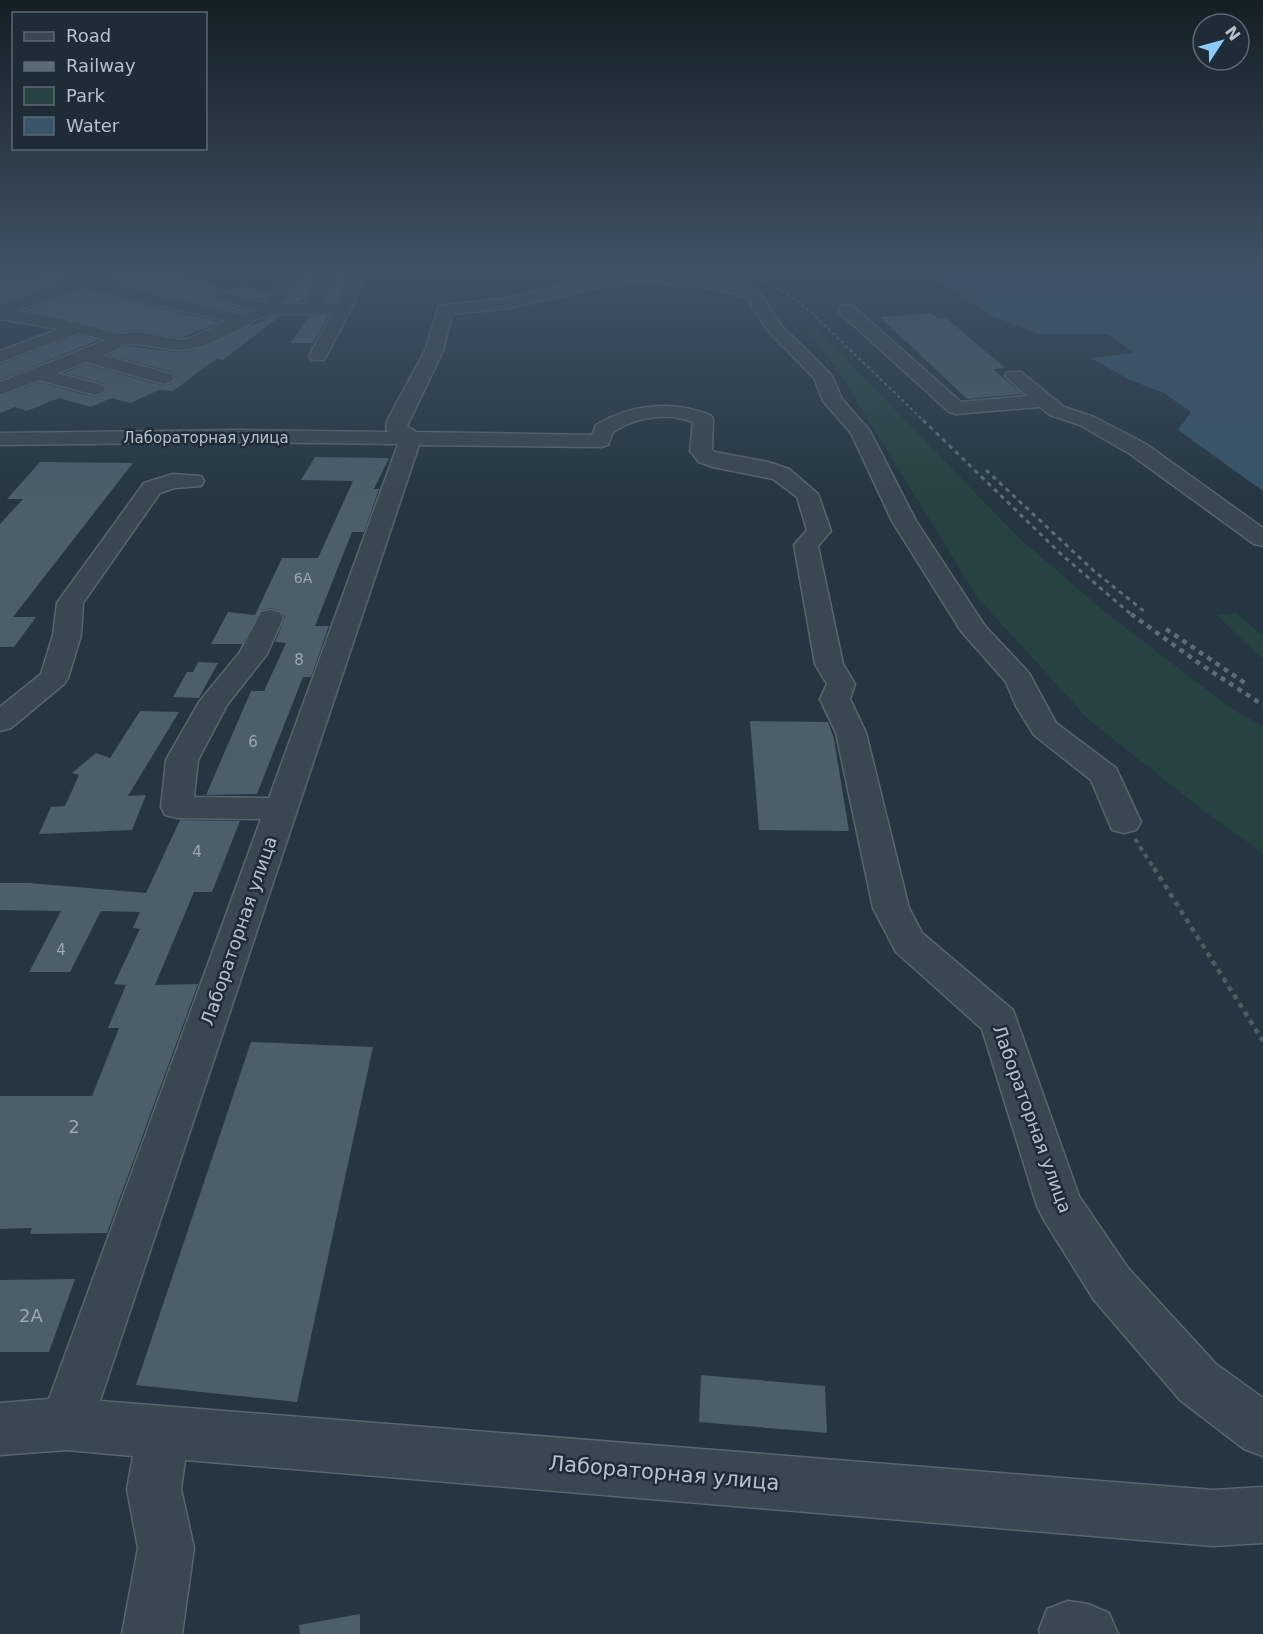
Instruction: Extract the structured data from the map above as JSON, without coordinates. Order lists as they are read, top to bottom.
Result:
{
  "streets": {
    "street": ["Лабораторная улица"]
  },
  "house_numbers": [
    "6А",
    "8",
    "6",
    "4",
    "4",
    "2",
    "2А"
  ],
  "legend": [
    "Road",
    "Railway",
    "Park",
    "Water"
  ],
  "north": "top right"
}
